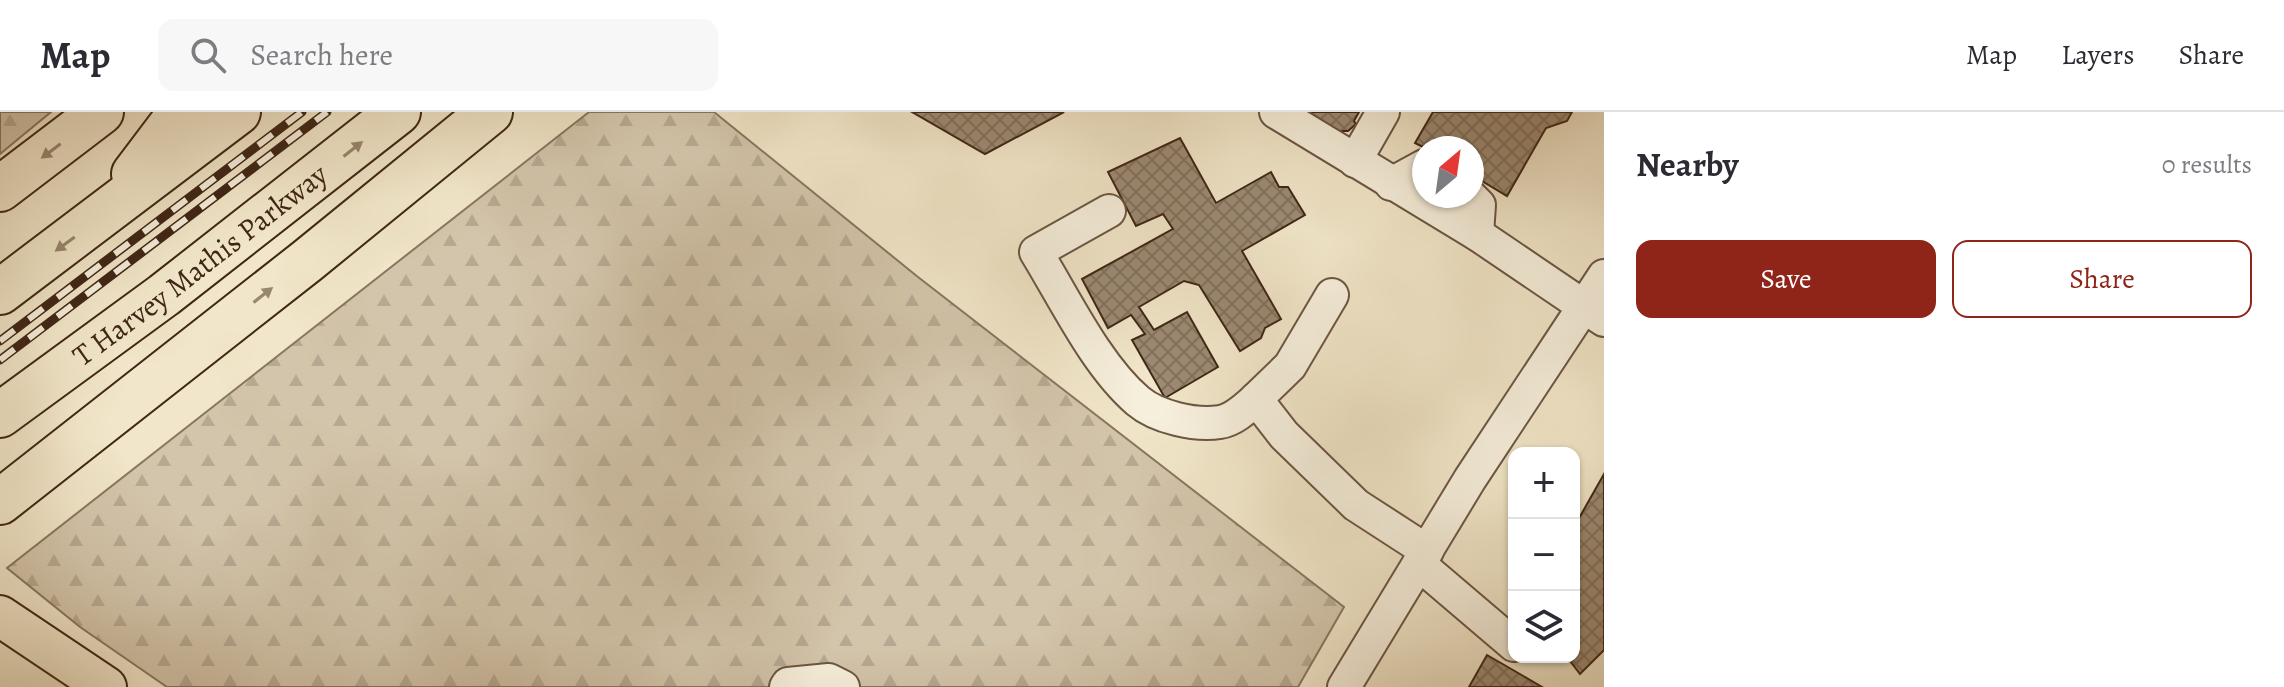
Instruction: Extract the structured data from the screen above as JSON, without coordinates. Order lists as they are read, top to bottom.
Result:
{
  "streets": {
    "highway": ["T Harvey Mathis Parkway"]
  },
  "north": "top right",
  "page": {
    "header": "Map",
    "search": "Search here",
    "nav": ["Map", "Layers", "Share"],
    "heading": ["Nearby", "0 results"],
    "buttons": ["Save", "Share"],
    "map_buttons": ["+", "−"]
  }
}
